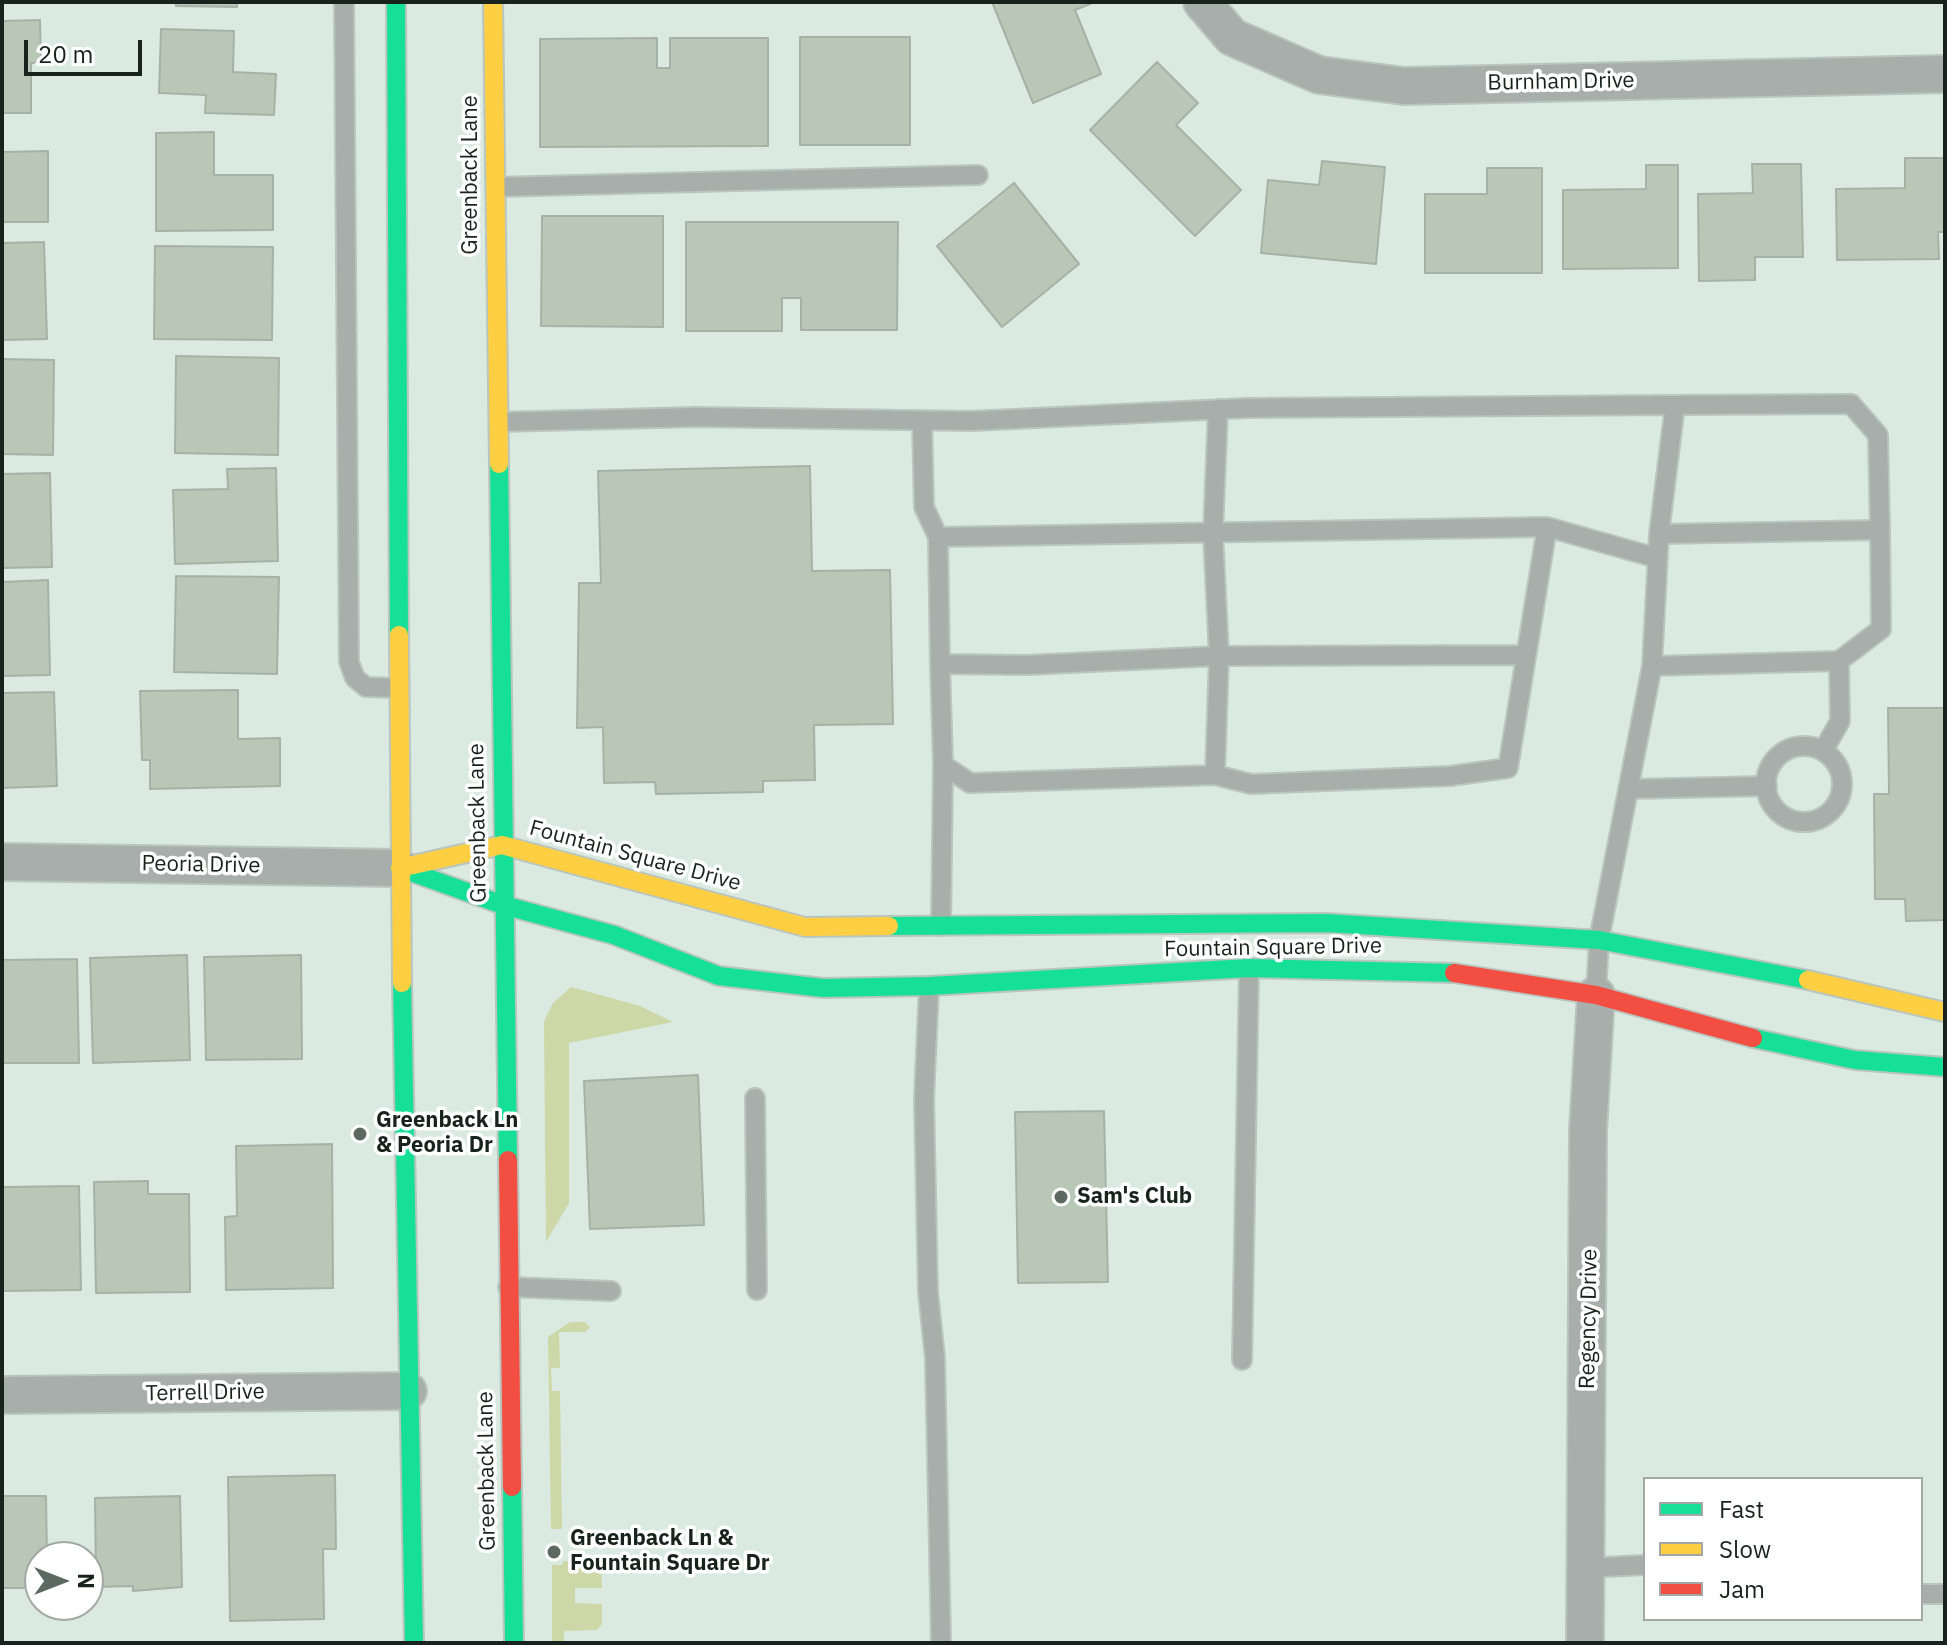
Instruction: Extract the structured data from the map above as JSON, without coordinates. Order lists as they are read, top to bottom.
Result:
{
  "streets": {
    "main road": ["Greenback Lane", "Fountain Square Drive"],
    "street": [
      "Burnham Drive",
      "Peoria Drive",
      "Regency Drive",
      "Terrell Drive"
    ]
  },
  "crossings": [
    ["Greenback Lane", "Fountain Square Drive"],
    ["Fountain Square Drive", "Peoria Drive"],
    ["Fountain Square Drive", "Regency Drive"]
  ],
  "places": ["Greenback Ln & Peoria Dr", "Sam's Club", "Greenback Ln & Fountain Square Dr"],
  "legend": ["Fast", "Slow", "Jam"],
  "scale_bar": "20 m",
  "north": "right"
}
